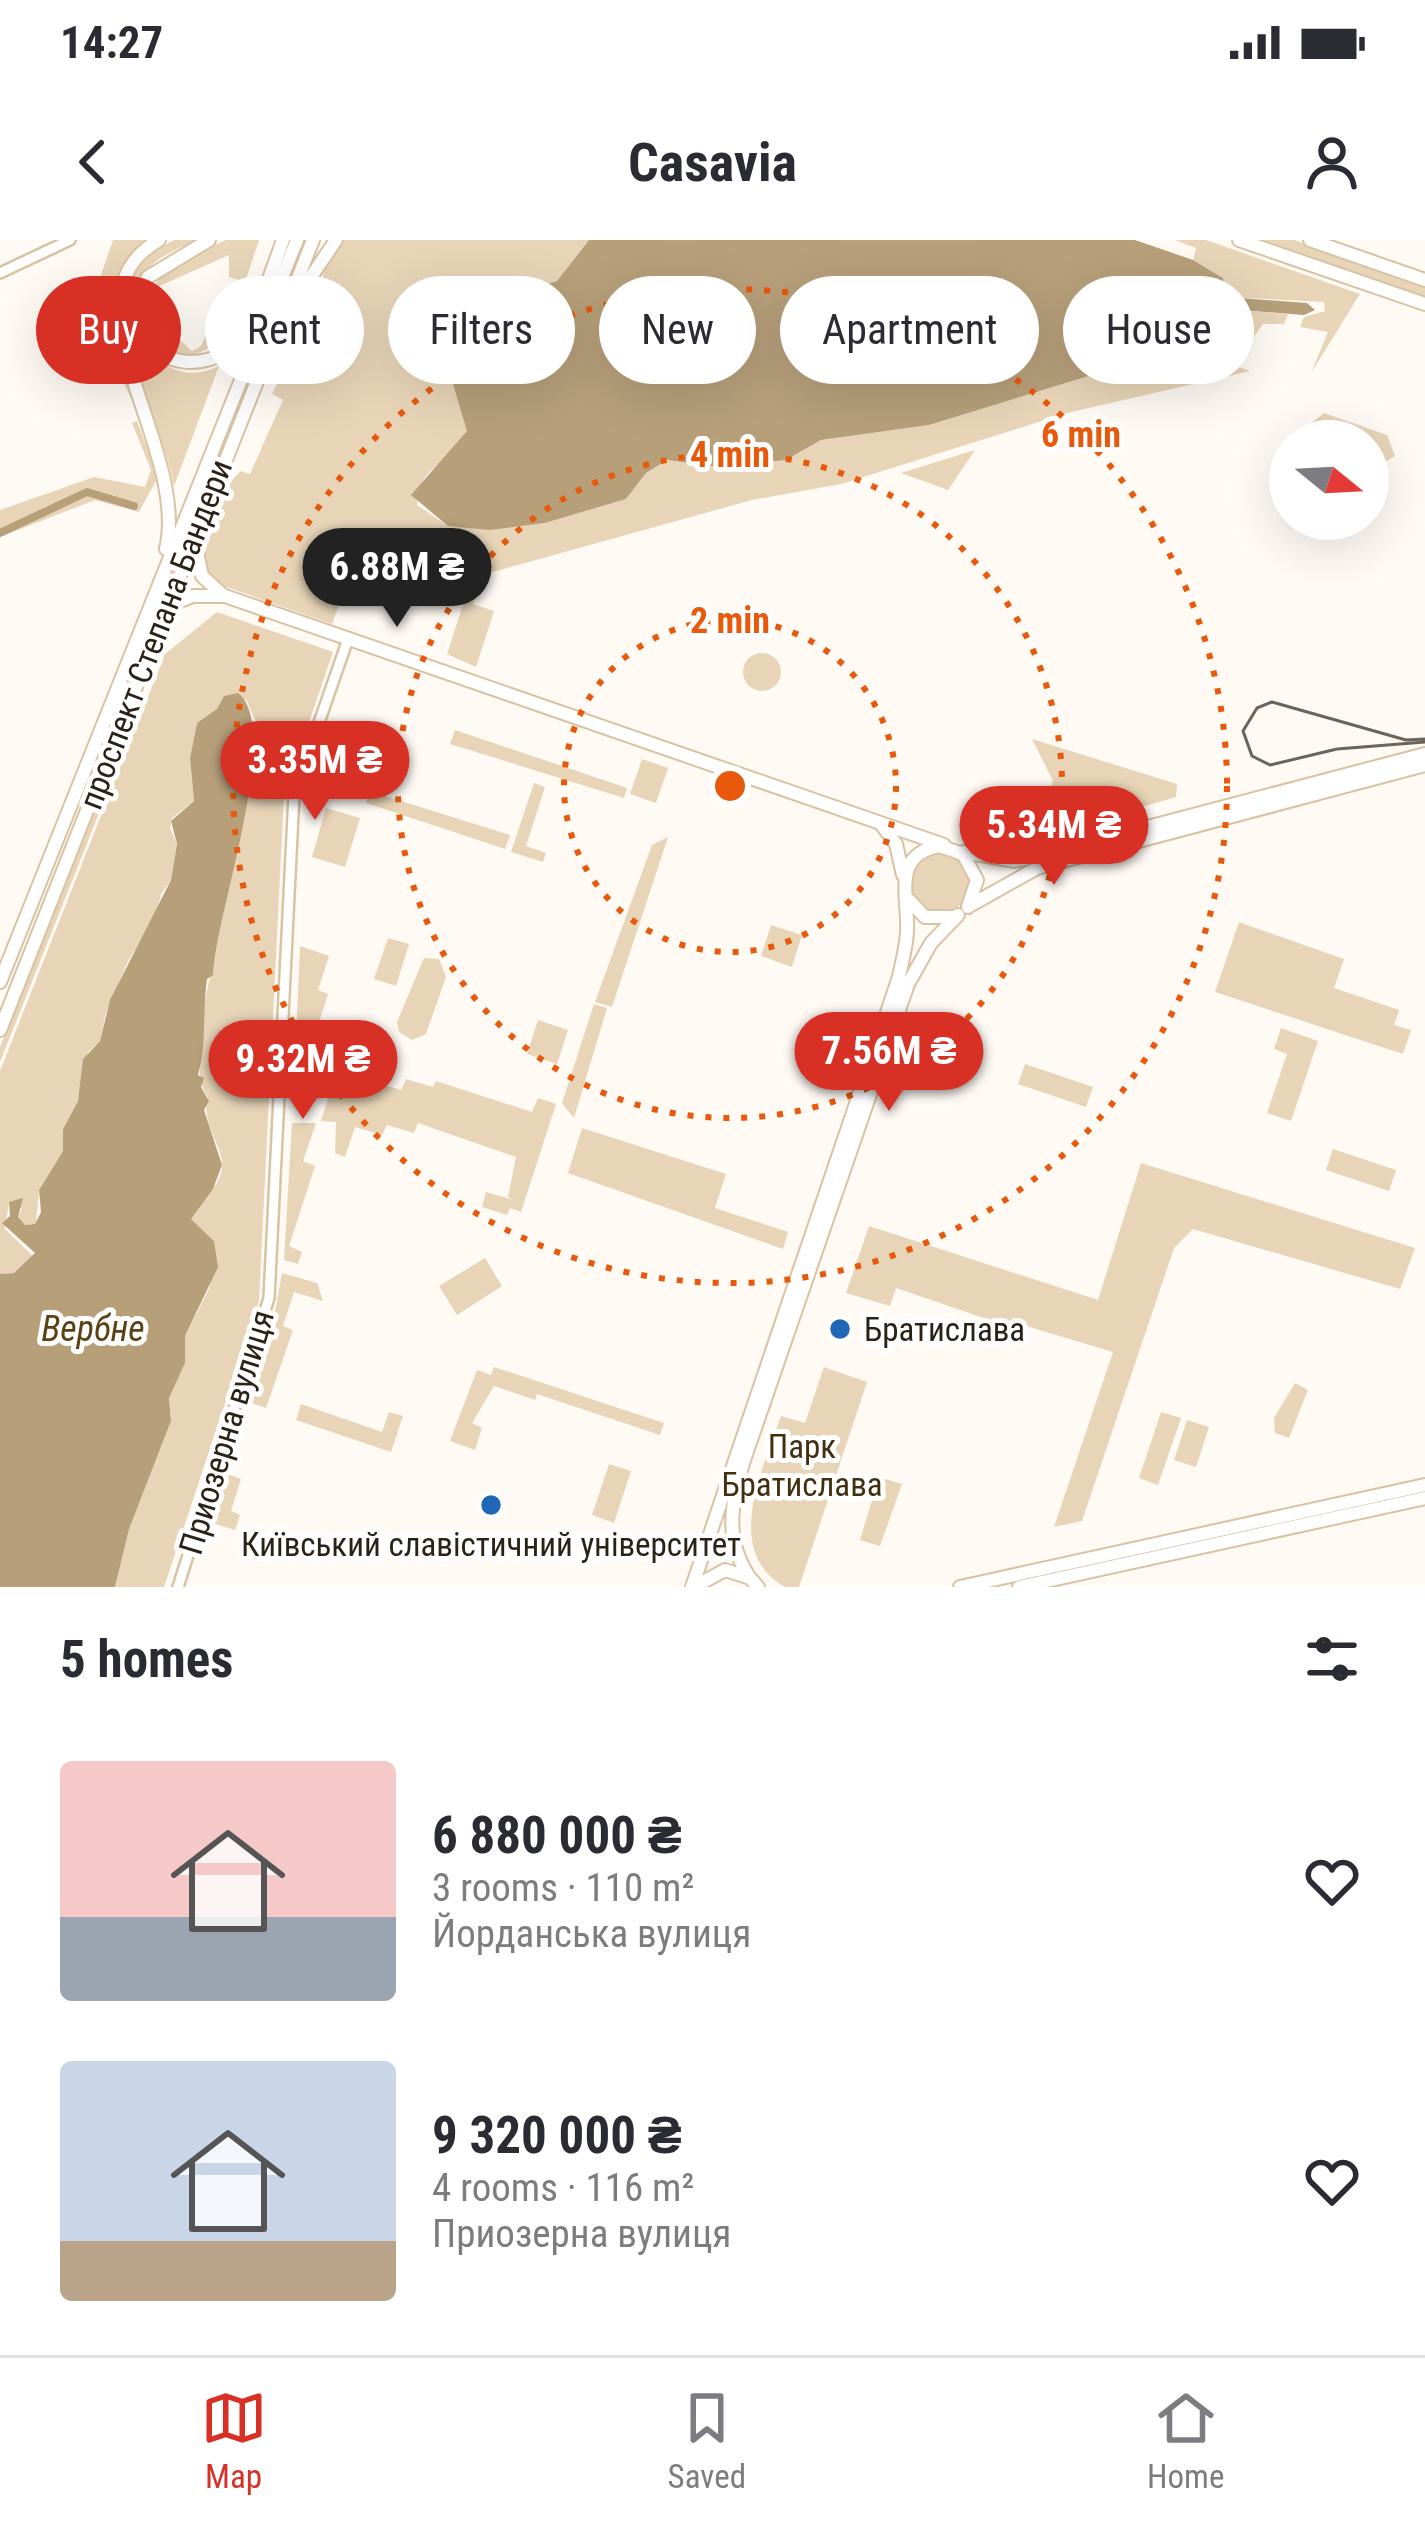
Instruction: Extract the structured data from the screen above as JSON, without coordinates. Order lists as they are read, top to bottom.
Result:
{
  "streets": {
    "main road": ["проспект Степана Бандери"],
    "street": ["Приозерна вулиця"]
  },
  "water": ["Вербне"],
  "parks": ["Парк Братислава"],
  "places": ["Братислава", "Київський славістичний університет"],
  "north": "right",
  "page": {
    "status": "14:27",
    "header": "Casavia",
    "chip": [
      "Buy",
      "Rent",
      "Filters",
      "New",
      "Apartment",
      "House"
    ],
    "price": [
      "6.88M ₴",
      "3.35M ₴",
      "5.34M ₴",
      "7.56M ₴",
      "9.32M ₴"
    ],
    "heading": "5 homes",
    "list": [
      {
        "name": "6 880 000 ₴",
        "note": "3 rooms · 110 m² · Йорданська вулиця"
      },
      {
        "name": "9 320 000 ₴",
        "note": "4 rooms · 116 m² · Приозерна вулиця"
      }
    ],
    "tabs": ["Map", "Saved", "Home"]
  },
  "rings": ["6 min", "4 min", "2 min"]
}
